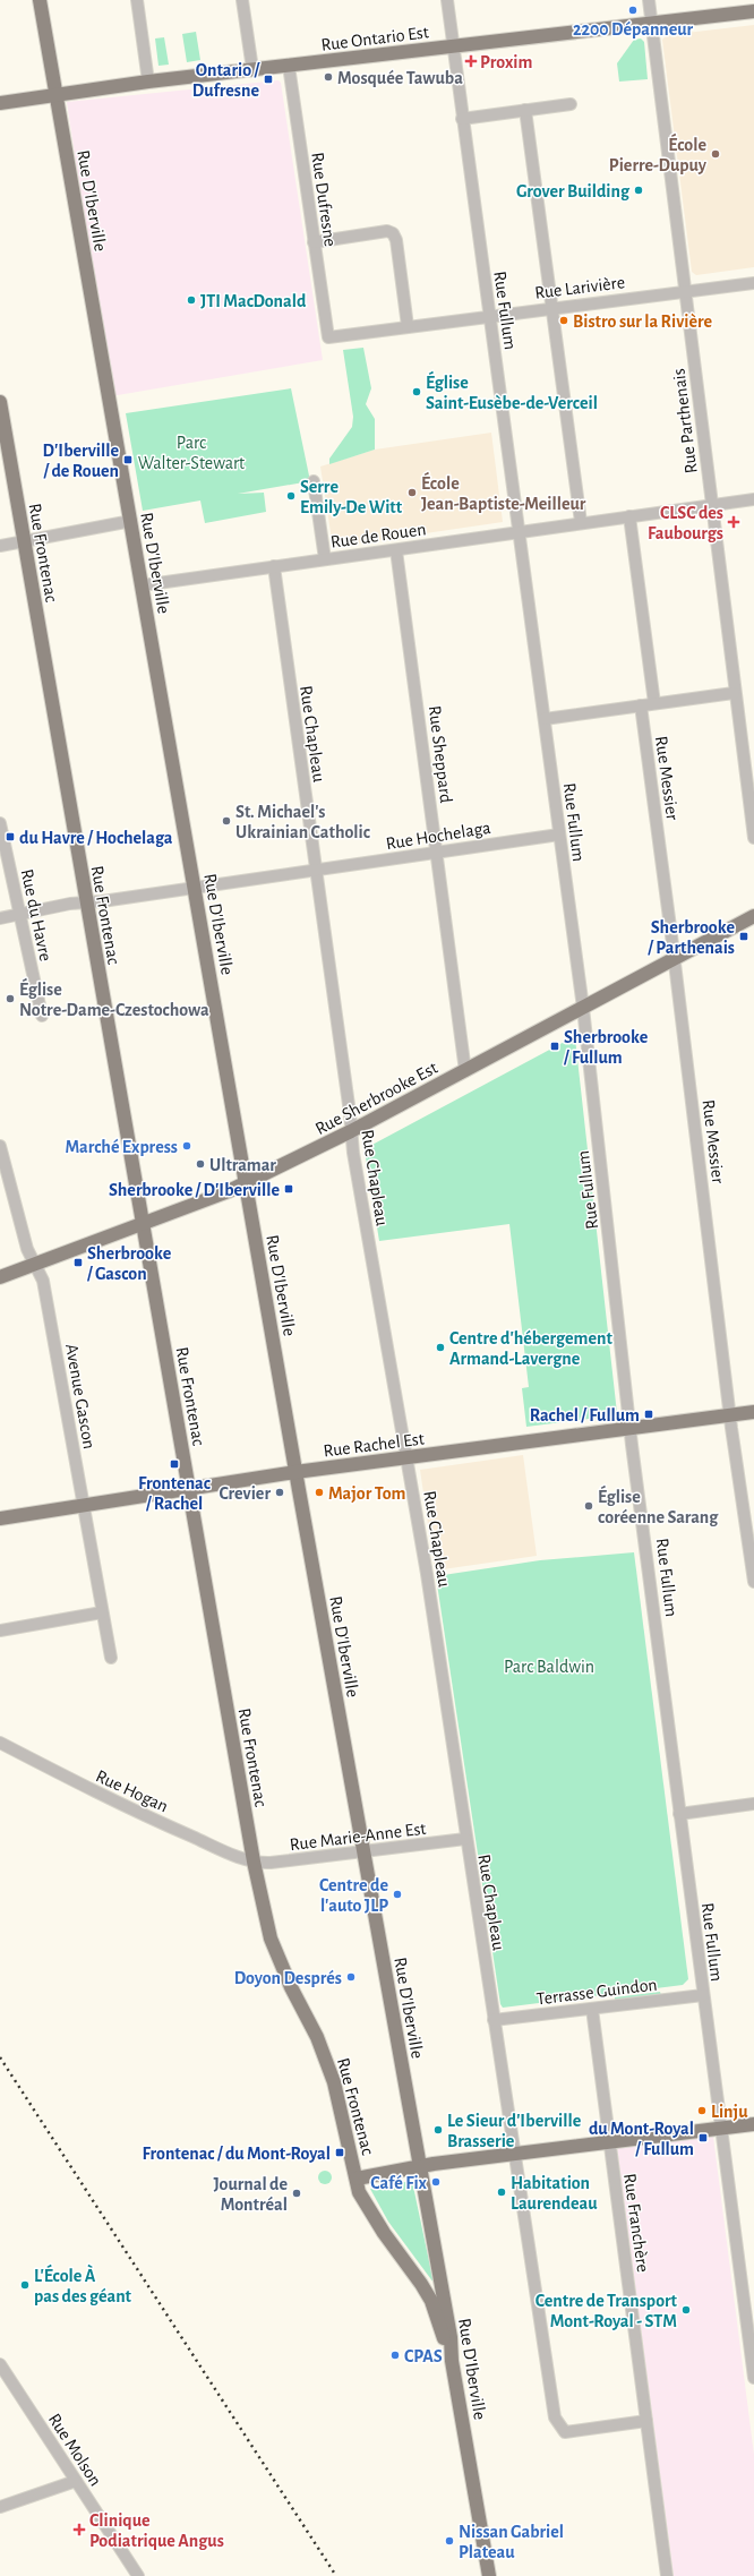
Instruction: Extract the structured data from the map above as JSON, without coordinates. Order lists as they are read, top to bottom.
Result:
{
  "streets": {
    "main road": [
      "Rue Ontario Est",
      "Rue D'Iberville",
      "Rue Frontenac",
      "Rue Sherbrooke Est",
      "Rue Rachel Est"
    ],
    "street": [
      "Rue Dufresne",
      "Rue Larivière",
      "Rue Fullum",
      "Rue Parthenais",
      "Rue de Rouen",
      "Rue Chapleau",
      "Rue Sheppard",
      "Rue Messier",
      "Rue Hochelaga",
      "Rue du Havre",
      "Avenue Gascon",
      "Rue Hogan",
      "Rue Marie-Anne Est",
      "Terrasse Guindon",
      "Rue Franchère",
      "Rue Molson"
    ]
  },
  "crossings": [
    ["Rue Ontario Est", "Rue Dufresne"],
    ["Rue Ontario Est", "Rue D'Iberville"],
    ["Rue Ontario Est", "Rue Fullum"],
    ["Rue Ontario Est", "Rue Parthenais"],
    ["Rue Dufresne", "Rue Larivière"],
    ["Rue D'Iberville", "Rue de Rouen"],
    ["Rue D'Iberville", "Rue Frontenac"],
    ["Rue D'Iberville", "Rue Hochelaga"],
    ["Rue D'Iberville", "Rue Sherbrooke Est"],
    ["Rue D'Iberville", "Rue Rachel Est"],
    ["Rue D'Iberville", "Rue Marie-Anne Est"],
    ["Rue Larivière", "Rue Fullum"],
    ["Rue Larivière", "Rue Parthenais"],
    ["Rue Fullum", "Rue de Rouen"],
    ["Rue Fullum", "Rue Hochelaga"],
    ["Rue Fullum", "Rue Sherbrooke Est"],
    ["Rue Fullum", "Rue Rachel Est"],
    ["Rue Fullum", "Terrasse Guindon"],
    ["Rue Parthenais", "Rue de Rouen"],
    ["Rue de Rouen", "Rue Chapleau"],
    ["Rue de Rouen", "Rue Sheppard"],
    ["Rue Frontenac", "Rue Hochelaga"],
    ["Rue Frontenac", "Rue Sherbrooke Est"],
    ["Rue Frontenac", "Rue Rachel Est"],
    ["Rue Frontenac", "Rue Hogan"],
    ["Rue Frontenac", "Rue Marie-Anne Est"],
    ["Rue Chapleau", "Rue Hochelaga"],
    ["Rue Chapleau", "Rue Sherbrooke Est"],
    ["Rue Chapleau", "Rue Rachel Est"],
    ["Rue Chapleau", "Rue Marie-Anne Est"],
    ["Rue Chapleau", "Terrasse Guindon"],
    ["Rue Chapleau", "Rue Franchère"],
    ["Rue Sheppard", "Rue Hochelaga"],
    ["Rue Sheppard", "Rue Sherbrooke Est"],
    ["Rue Messier", "Rue Sherbrooke Est"],
    ["Rue Messier", "Rue Rachel Est"],
    ["Rue Hochelaga", "Rue du Havre"],
    ["Rue Sherbrooke Est", "Avenue Gascon"],
    ["Avenue Gascon", "Rue Rachel Est"],
    ["Rue Hogan", "Rue Marie-Anne Est"],
    ["Terrasse Guindon", "Rue Franchère"]
  ],
  "parks": ["Parc Walter-Stewart", "Parc Baldwin"],
  "places": {
    "other": [
      "2200 Dépanneur",
      "Mosquée Tawuba",
      "École Pierre-Dupuy",
      "Grover Building",
      "JTI MacDonald",
      "Bistro sur la Rivière",
      "Église Saint-Eusèbe-de-Verceil",
      "École Jean-Baptiste-Meilleur",
      "Serre Emily-De Witt",
      "St. Michael's Ukrainian Catholic",
      "Église Notre-Dame-Czestochowa",
      "Marché Express",
      "Ultramar",
      "Centre d'hébergement Armand-Lavergne",
      "Crevier",
      "Major Tom",
      "Église coréenne Sarang",
      "Centre de l'auto JLP",
      "Doyon Després",
      "Linju",
      "Le Sieur d'Iberville Brasserie",
      "Café Fix",
      "Habitation Laurendeau",
      "Journal de Montréal",
      "L'École À pas des géant",
      "Centre de Transport Mont-Royal - STM",
      "CPAS",
      "Nissan Gabriel Plateau"
    ],
    "health": ["Proxim", "CLSC des Faubourgs", "Clinique Podiatrique Angus"],
    "transit": [
      "Ontario / Dufresne",
      "D'Iberville / de Rouen",
      "du Havre / Hochelaga",
      "Sherbrooke / Parthenais",
      "Sherbrooke / Fullum",
      "Sherbrooke / D'Iberville",
      "Sherbrooke / Gascon",
      "Rachel / Fullum",
      "Frontenac / Rachel",
      "du Mont-Royal / Fullum",
      "Frontenac / du Mont-Royal"
    ]
  }
}
